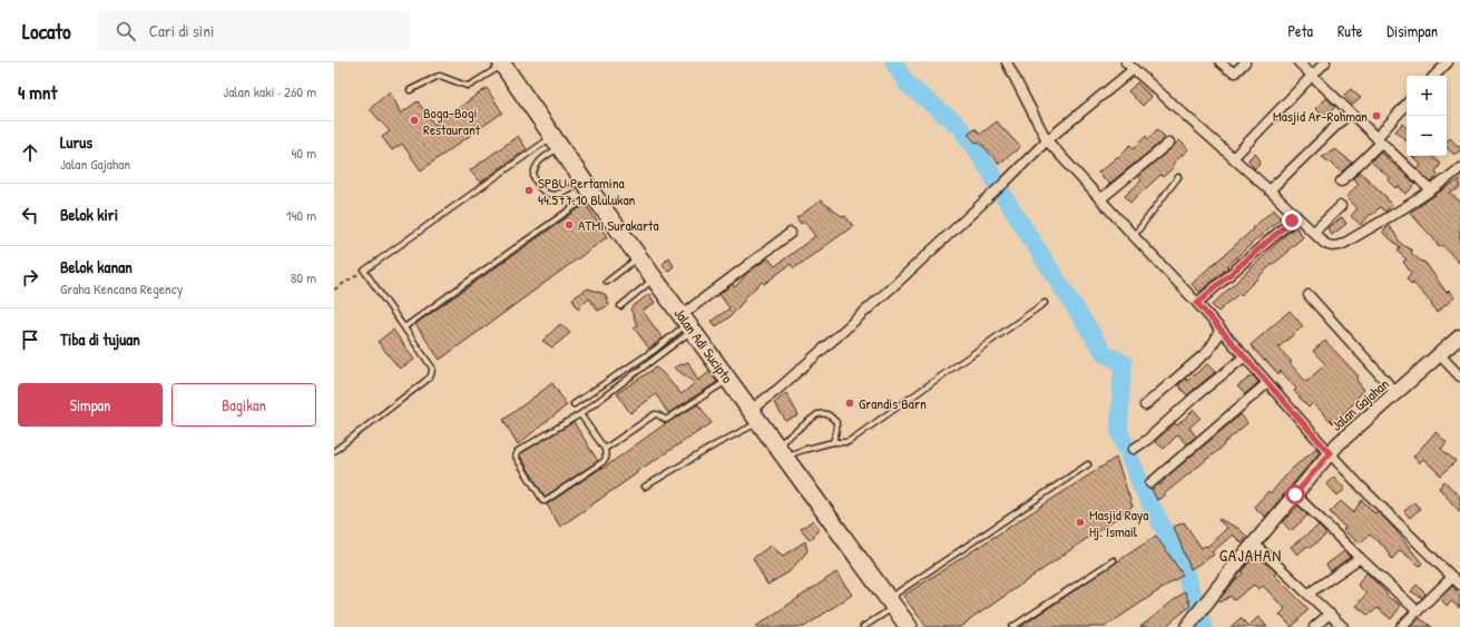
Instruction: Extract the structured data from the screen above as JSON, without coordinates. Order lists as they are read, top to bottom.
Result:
{
  "streets": {
    "highway": ["Jalan Adi Sucipto"],
    "street": ["Jalan Gajahan"]
  },
  "districts": ["GAJAHAN"],
  "places": [
    "Masjid Ar-Rohman",
    "Boga-Bogi Restaurant",
    "SPBU Pertamina 44.577.10 Blulukan",
    "ATMI Surakarta",
    "Grandis Barn",
    "Masjid Raya Hj. Ismail"
  ],
  "page": {
    "header": "Locato",
    "search": "Cari di sini",
    "nav": ["Peta", "Rute", "Disimpan"],
    "heading": ["4 mnt", "Jalan kaki · 260 m"],
    "map_buttons": ["+", "−"],
    "list": [
      ["Lurus", "Jalan Gajahan", "40 m"],
      ["Belok kiri", "140 m"],
      ["Belok kanan", "Graha Kencana Regency", "80 m"],
      "Tiba di tujuan"
    ],
    "buttons": ["Simpan", "Bagikan"]
  }
}
